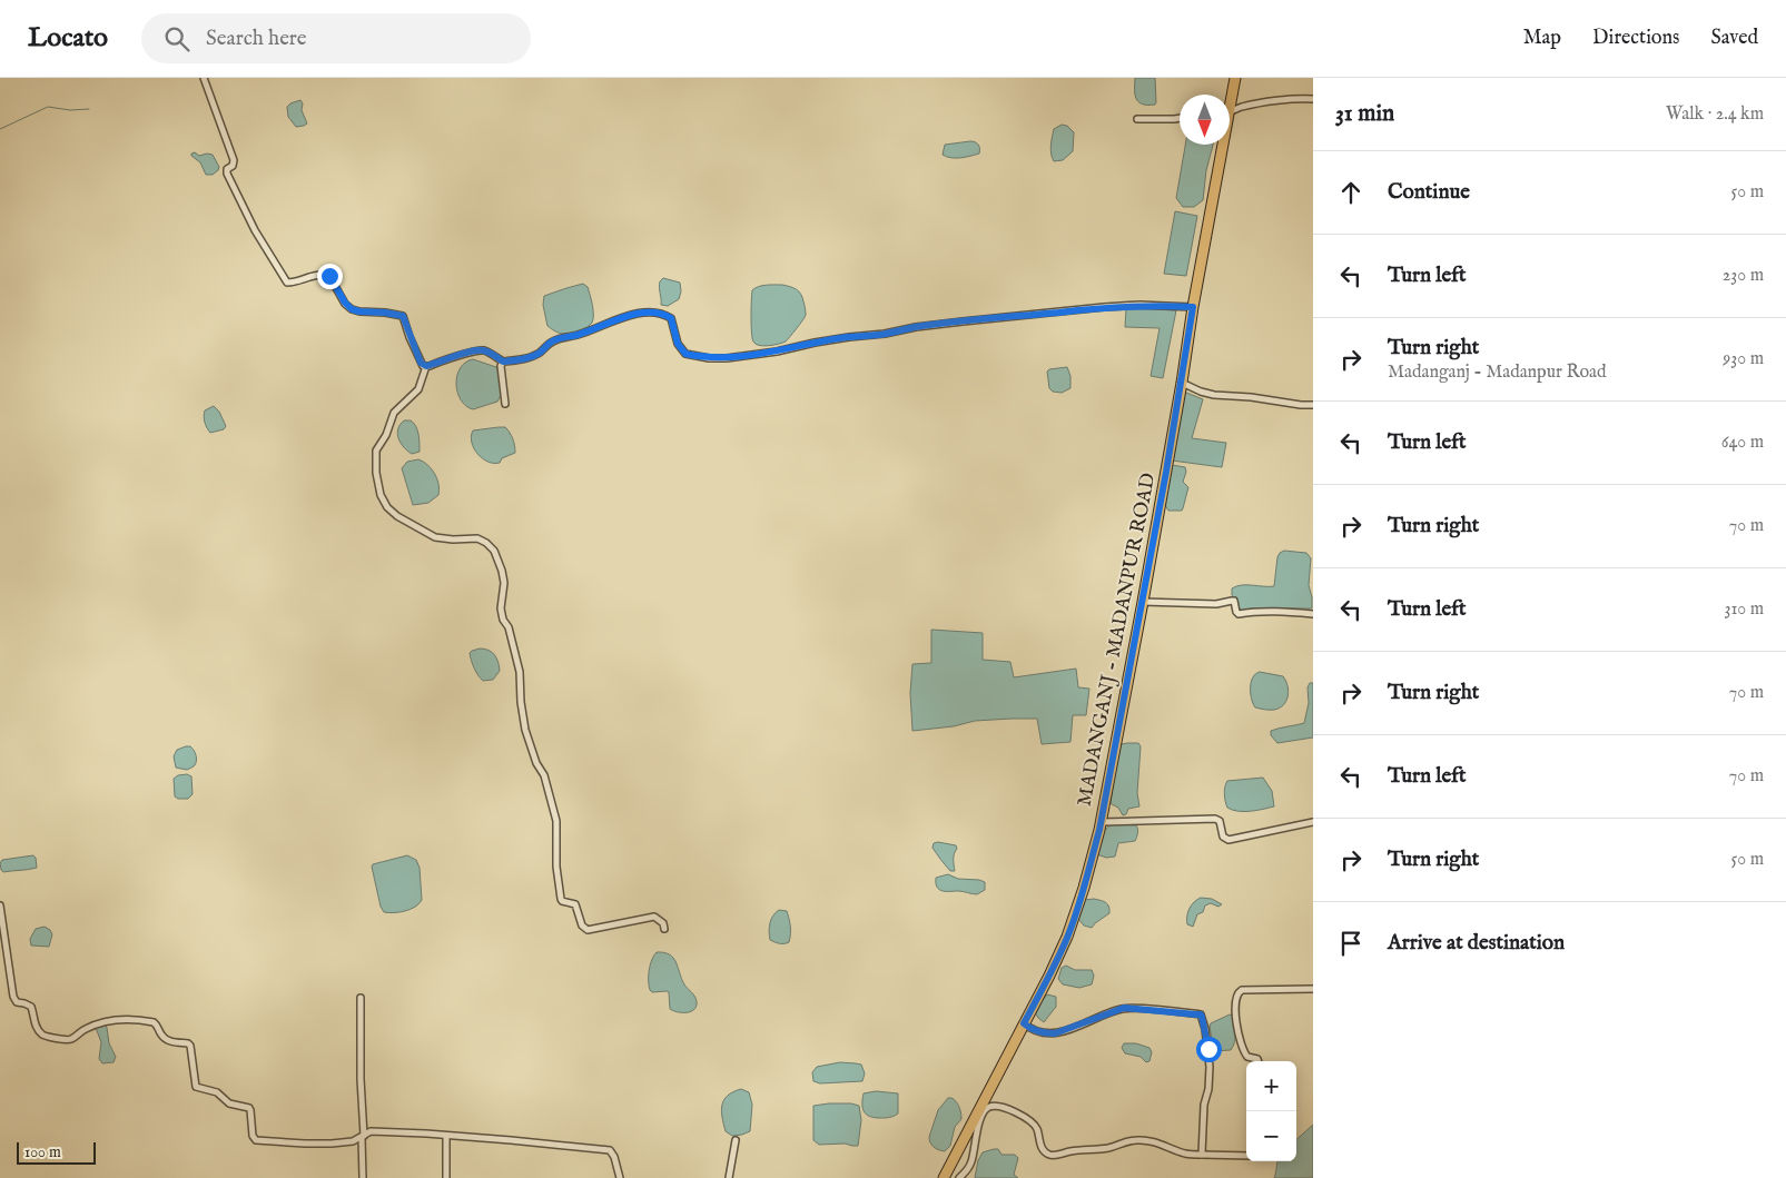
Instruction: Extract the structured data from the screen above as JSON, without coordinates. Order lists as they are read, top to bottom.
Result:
{
  "streets": {
    "main road": ["MADANGANJ - MADANPUR ROAD"]
  },
  "scale_bar": "100 m",
  "north": "bottom",
  "page": {
    "header": "Locato",
    "search": "Search here",
    "nav": ["Map", "Directions", "Saved"],
    "heading": ["31 min", "Walk · 2.4 km"],
    "list": [
      ["Continue", "50 m"],
      ["Turn left", "230 m"],
      ["Turn right", "Madanganj - Madanpur Road", "930 m"],
      ["Turn left", "640 m"],
      ["Turn right", "70 m"],
      ["Turn left", "310 m"],
      ["Turn right", "70 m"],
      ["Turn left", "70 m"],
      ["Turn right", "50 m"],
      "Arrive at destination"
    ],
    "map_buttons": ["+", "−"],
    "scale": "100 m"
  }
}
